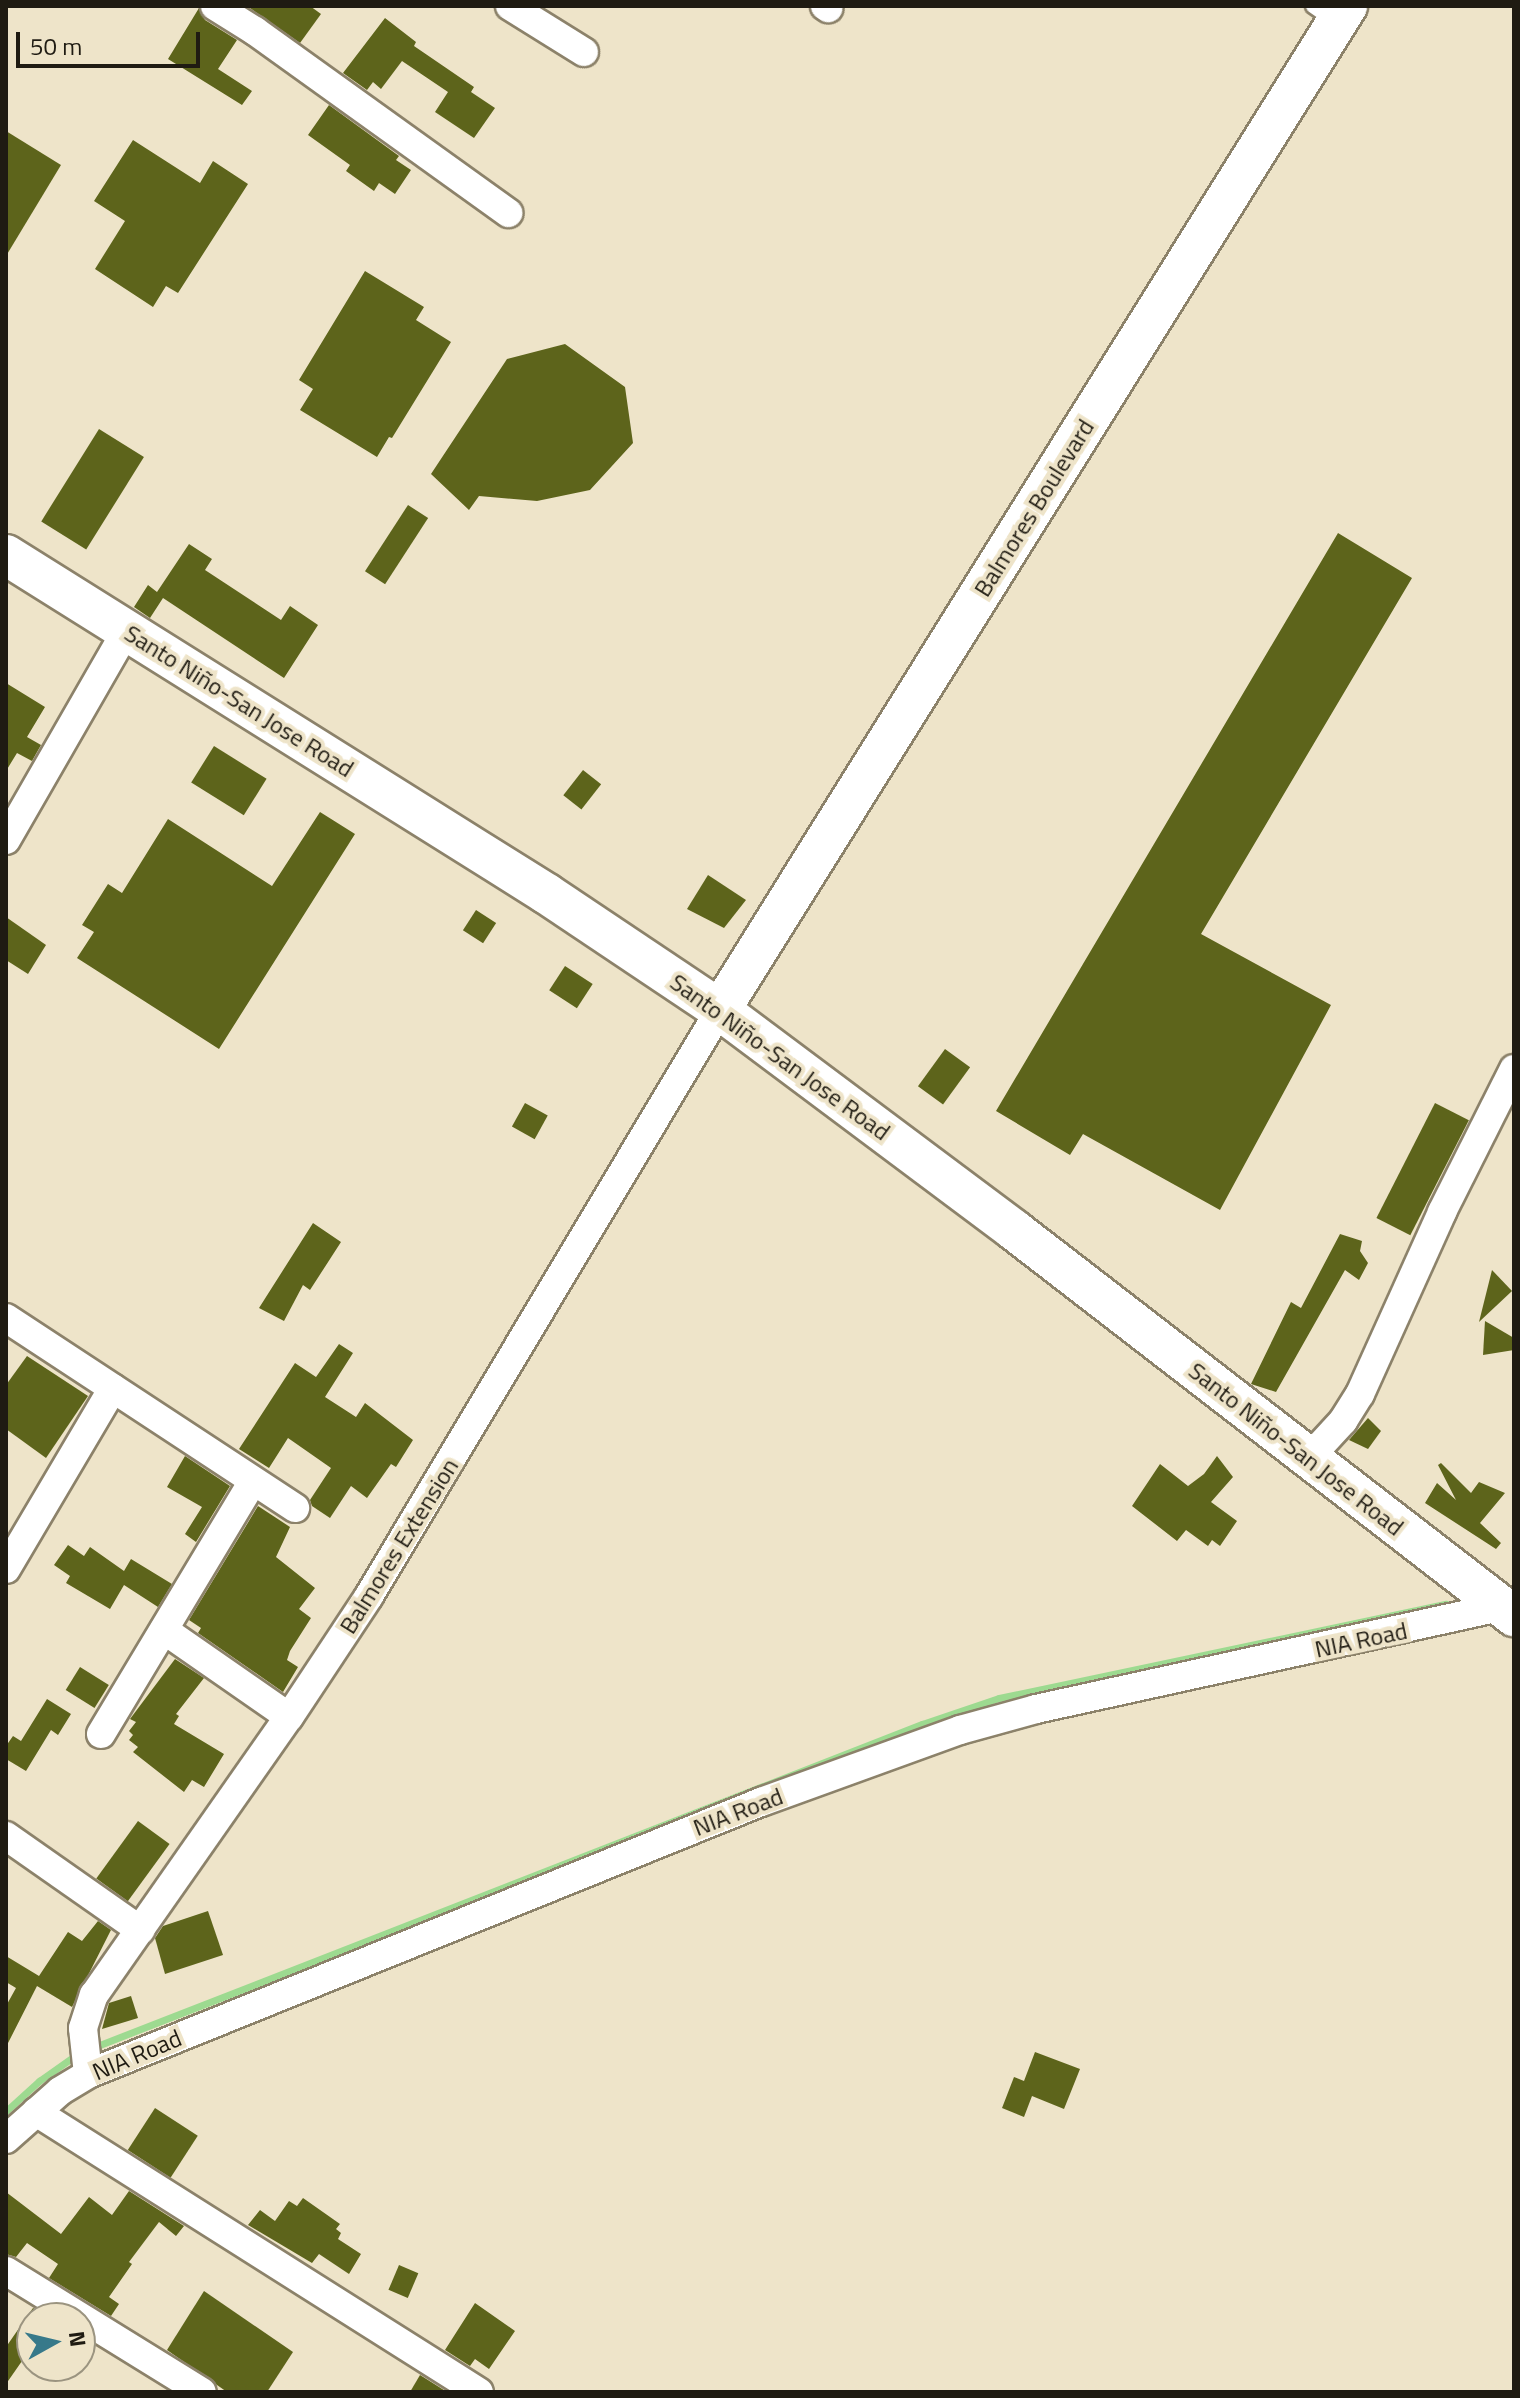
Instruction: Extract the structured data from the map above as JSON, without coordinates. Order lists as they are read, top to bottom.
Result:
{
  "streets": {
    "main road": ["Balmores Boulevard", "Santo Niño-San Jose Road"],
    "street": ["Balmores Extension", "NIA Road"]
  },
  "crossings": [
    ["Balmores Boulevard", "Santo Niño-San Jose Road"],
    ["Balmores Boulevard", "Balmores Extension"],
    ["Santo Niño-San Jose Road", "Balmores Extension"],
    ["Santo Niño-San Jose Road", "NIA Road"],
    ["Balmores Extension", "NIA Road"]
  ],
  "scale_bar": "50 m",
  "north": "right"
}
